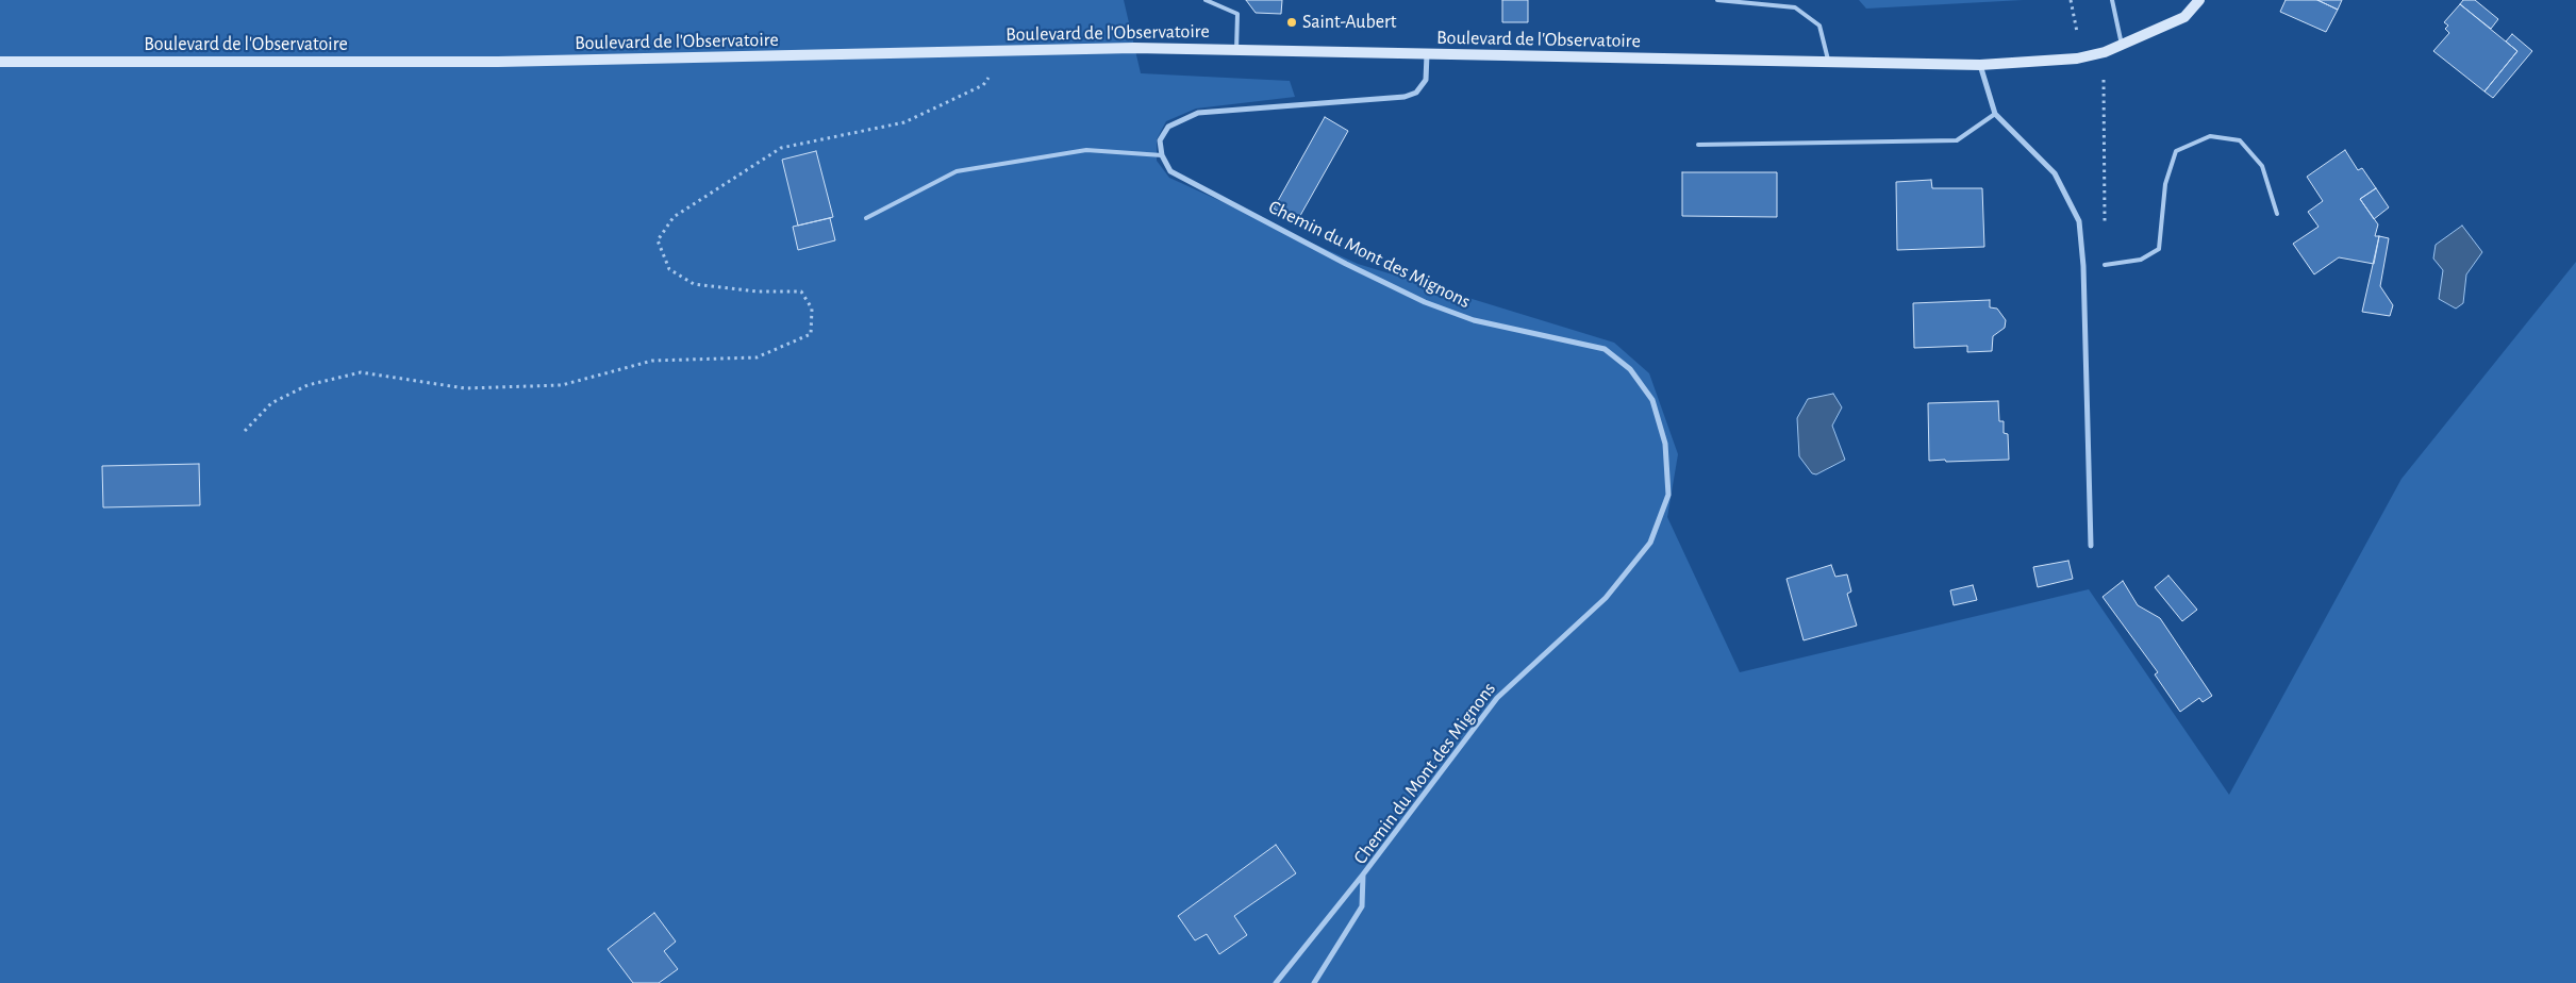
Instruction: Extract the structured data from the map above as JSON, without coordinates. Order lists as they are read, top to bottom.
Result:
{
  "streets": {
    "main road": ["Boulevard de l'Observatoire"],
    "street": ["Chemin du Mont des Mignons"]
  },
  "places": ["Saint-Aubert"]
}
